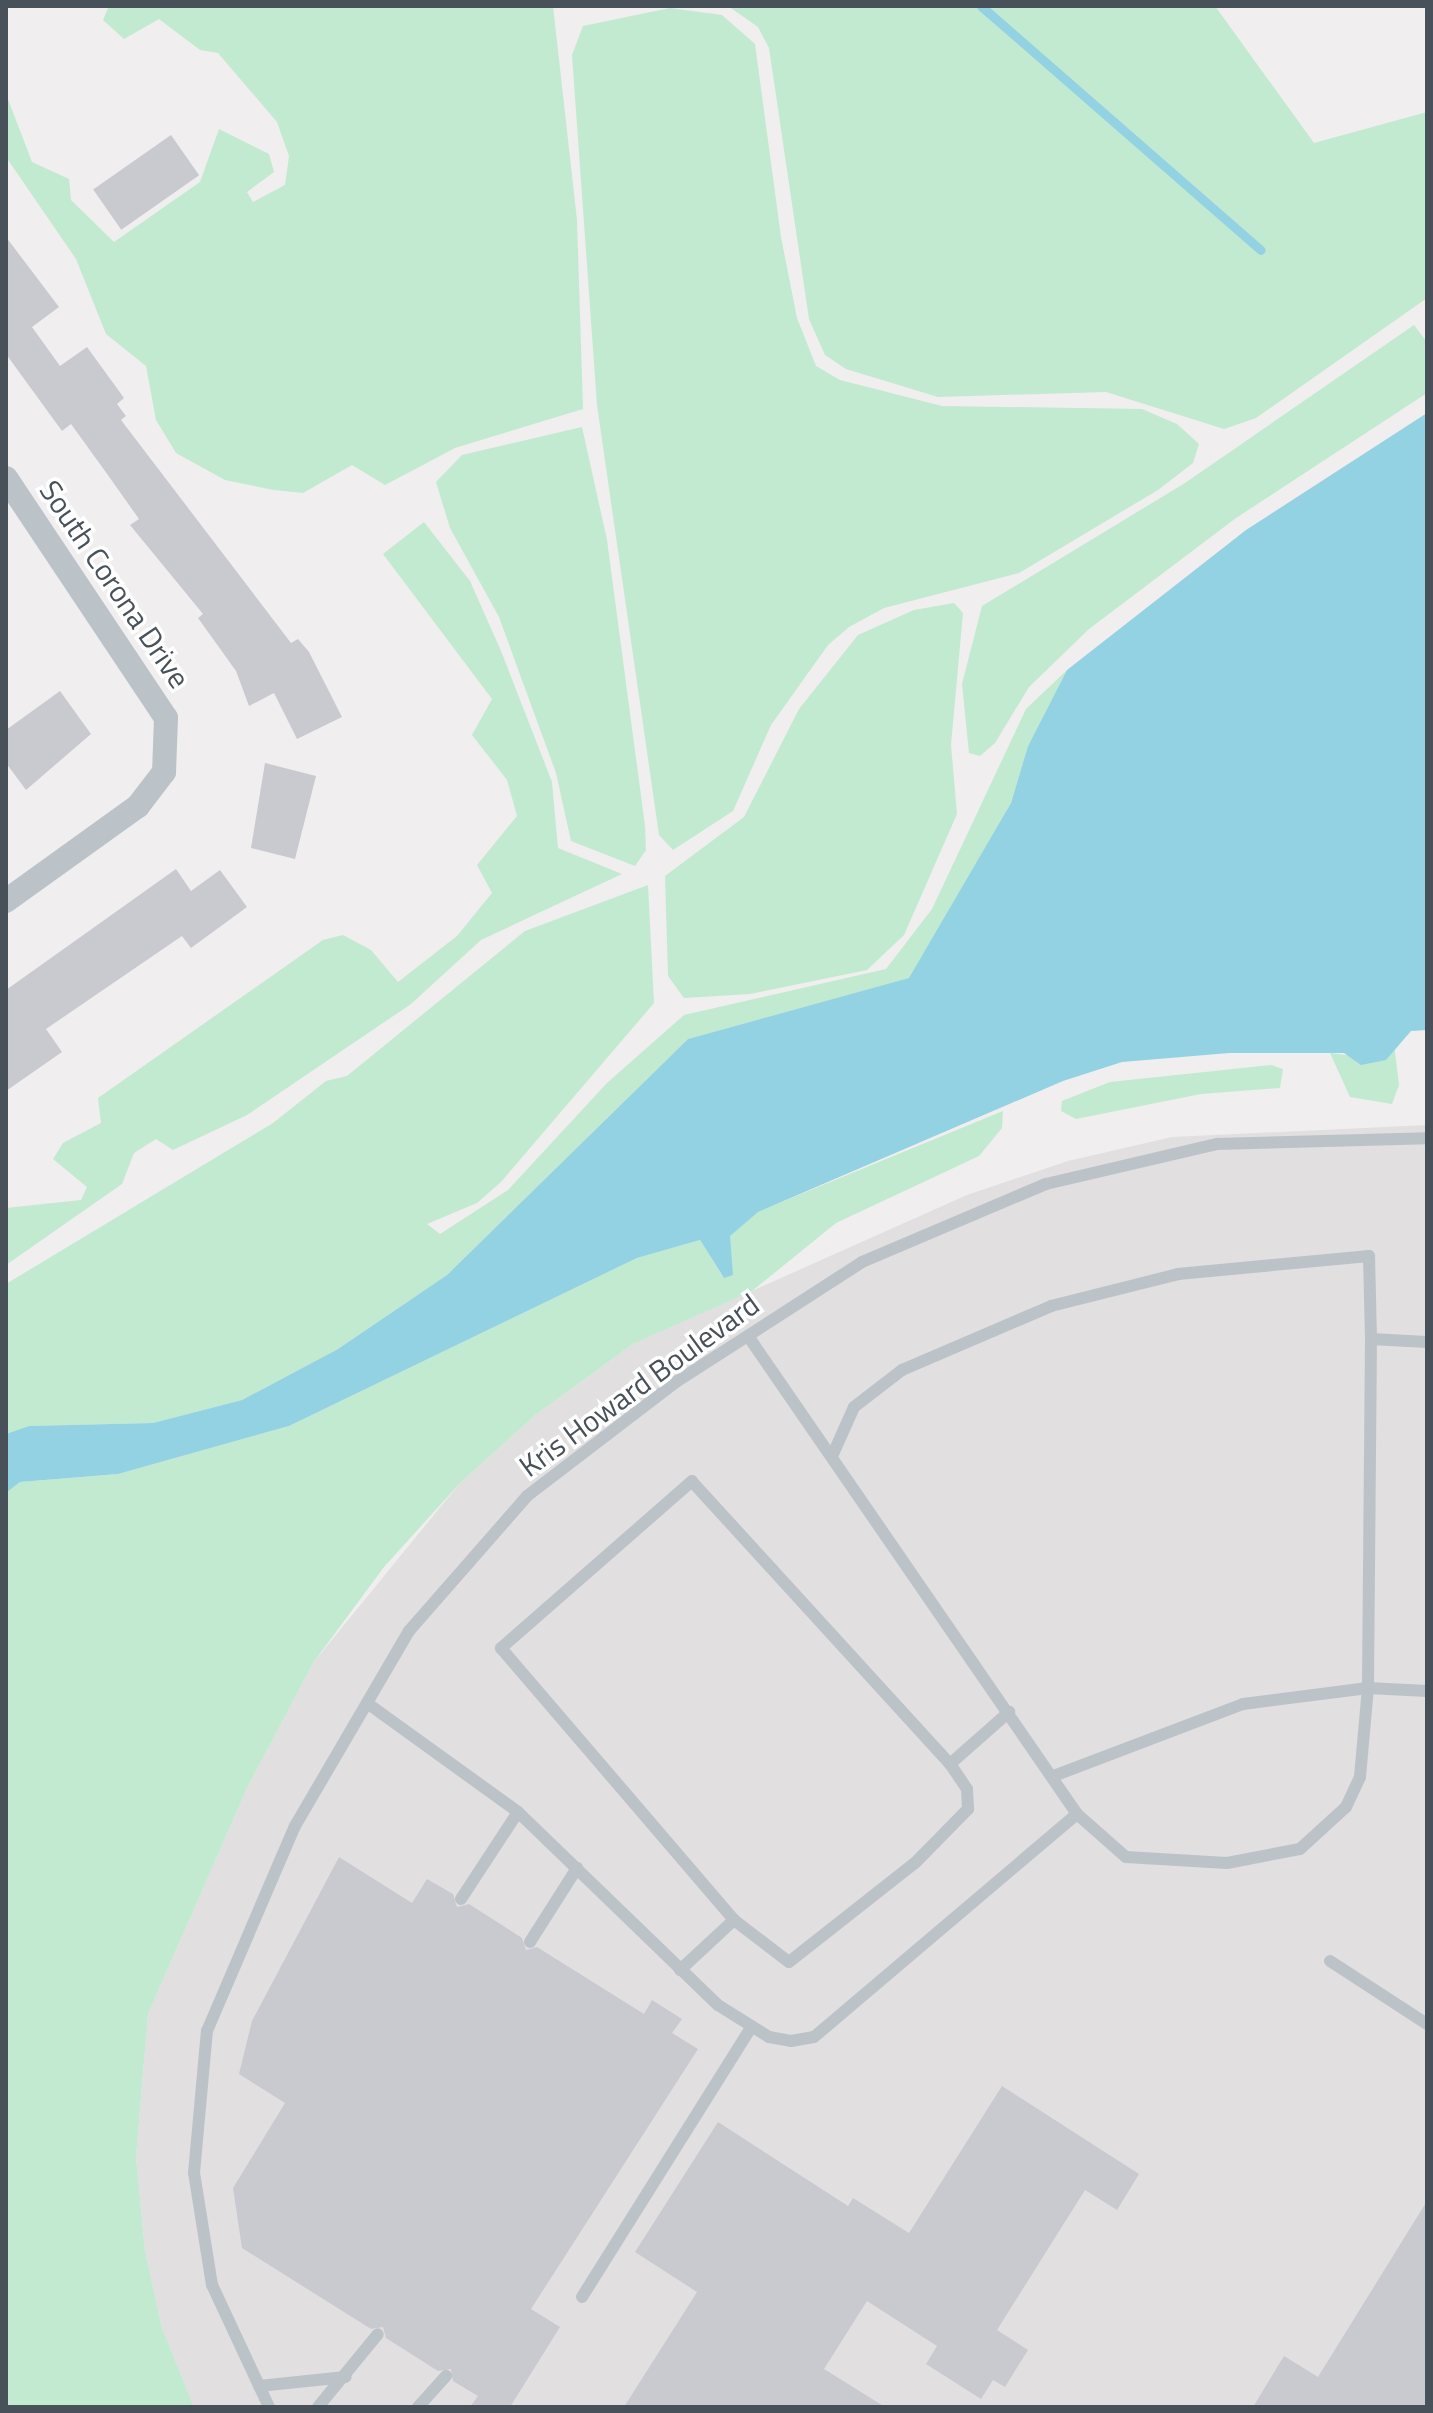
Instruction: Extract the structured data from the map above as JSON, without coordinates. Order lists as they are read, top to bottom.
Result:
{
  "streets": {
    "street": ["South Corona Drive"],
    "lane": ["Kris Howard Boulevard"]
  }
}
